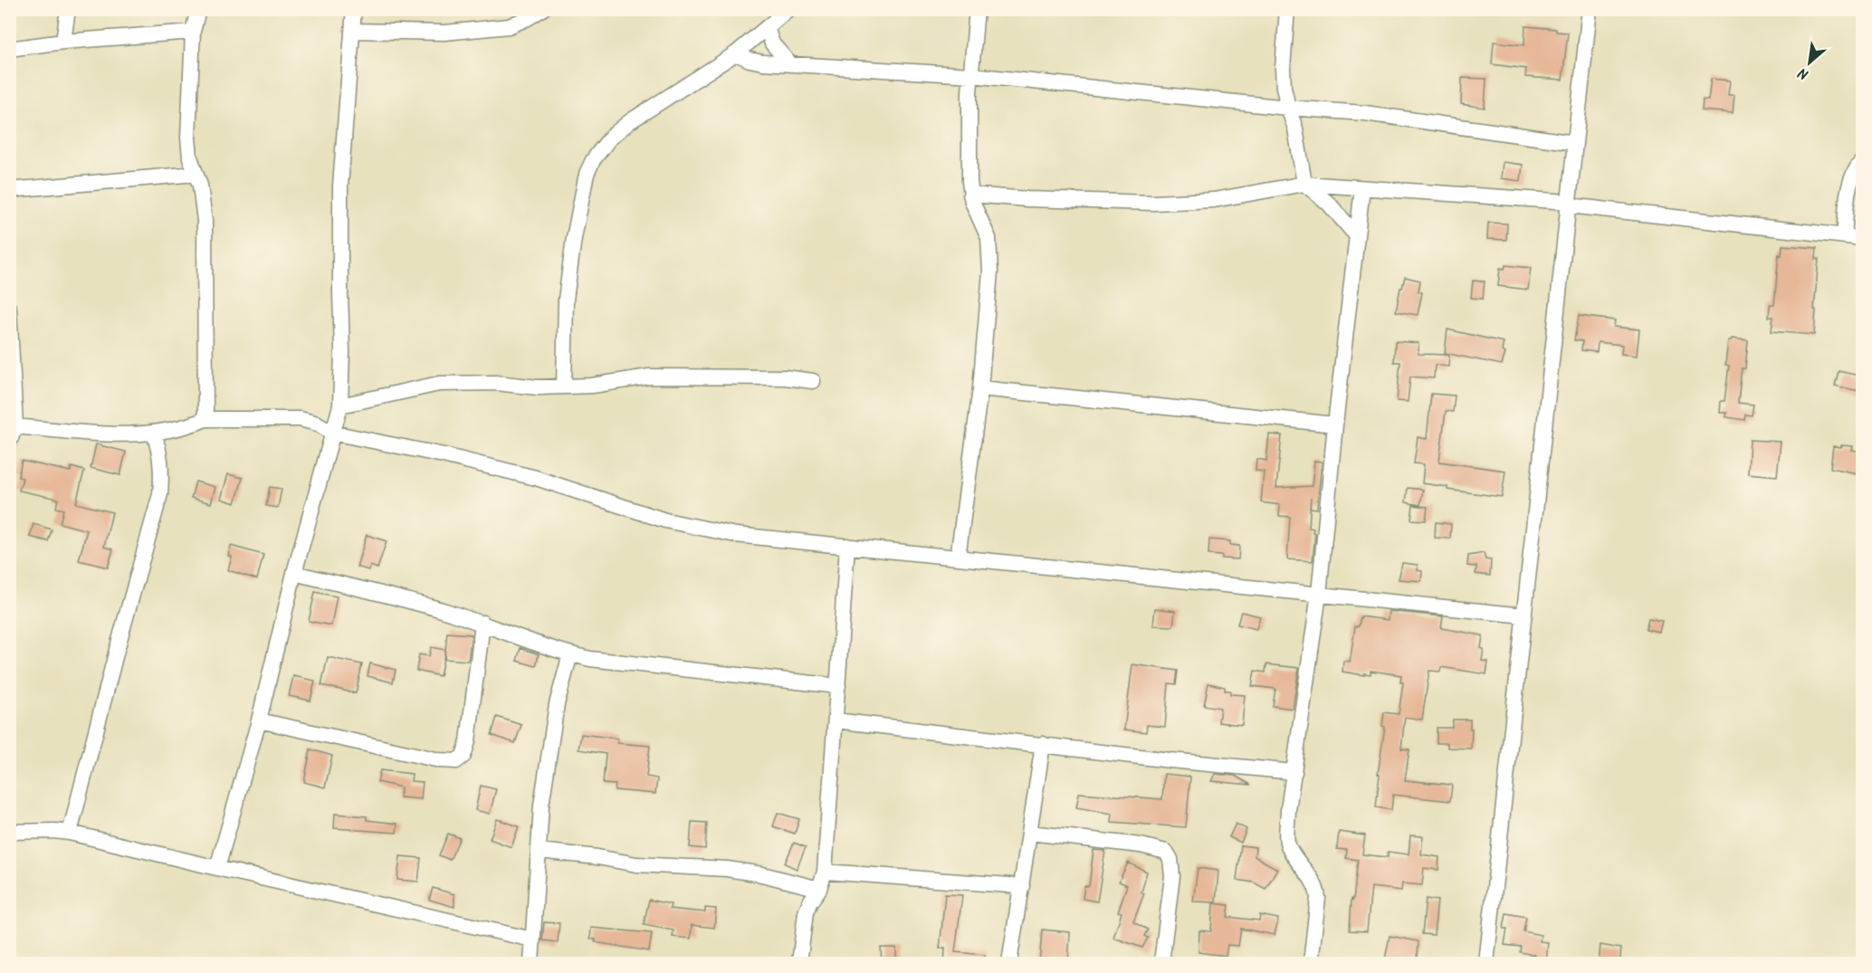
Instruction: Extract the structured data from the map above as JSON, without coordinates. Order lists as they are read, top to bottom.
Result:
{
  "north": "bottom left"
}
